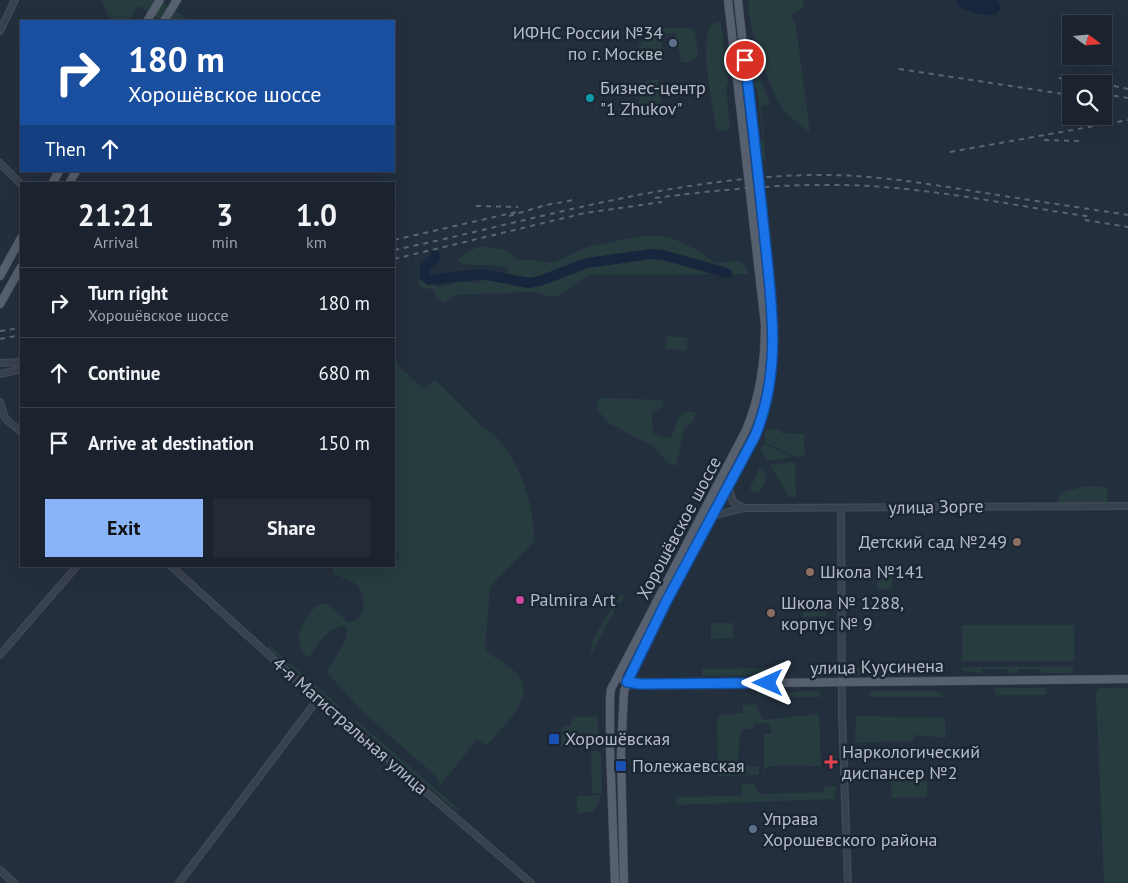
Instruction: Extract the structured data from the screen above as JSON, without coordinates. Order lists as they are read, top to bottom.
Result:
{
  "streets": {
    "main road": ["Хорошёвское шоссе", "улица Куусинена"],
    "street": ["улица Зорге", "4-я Магистральная улица"]
  },
  "crossings": [
    ["улица Зорге", "Хорошёвское шоссе"],
    ["Хорошёвское шоссе", "улица Куусинена"]
  ],
  "places": {
    "other": [
      "ИФНС России №34 по г. Москве",
      "Бизнес-центр \"1 Zhukov\"",
      "Детский сад №249",
      "Школа №141",
      "Palmira Art",
      "Школа № 1288, корпус № 9",
      "Управа Хорошевского района"
    ],
    "transit": ["Хорошёвская", "Полежаевская"],
    "health": ["Наркологический диспансер №2"]
  },
  "north": "right",
  "page": {
    "turn": ["180 m", "Хорошёвское шоссе"],
    "then": "Then",
    "eta": [
      "21:21",
      "Arrival",
      "3",
      "min",
      "1.0",
      "km"
    ],
    "list": [
      {
        "name": "Turn right",
        "note": "Хорошёвское шоссе",
        "value": "180 m"
      },
      {
        "name": "Continue",
        "value": "680 m"
      },
      {
        "name": "Arrive at destination",
        "value": "150 m"
      }
    ],
    "buttons": ["Exit", "Share"]
  }
}
